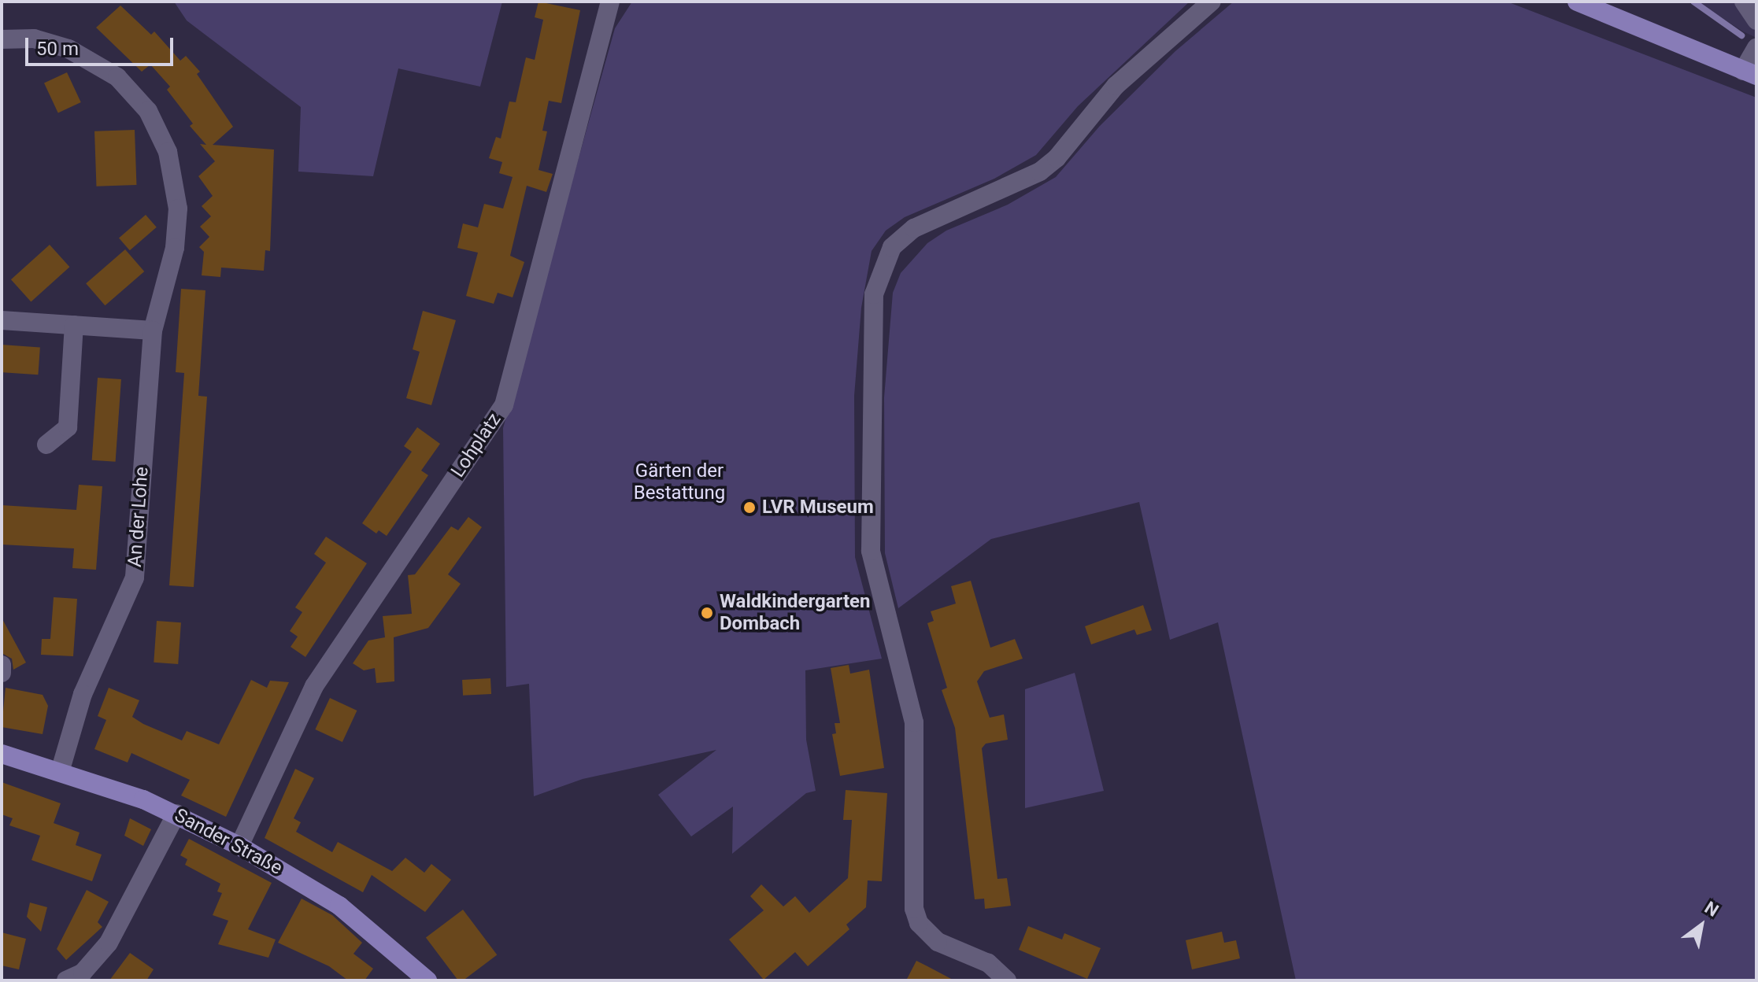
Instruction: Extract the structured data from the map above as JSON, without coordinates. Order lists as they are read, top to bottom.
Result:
{
  "streets": {
    "main road": ["Sander Straße"],
    "street": ["Lohplatz", "An der Lohe"]
  },
  "crossings": [
    ["Lohplatz", "Sander Straße"],
    ["An der Lohe", "Sander Straße"]
  ],
  "parks": ["Gärten der Bestattung"],
  "places": ["LVR Museum", "Waldkindergarten Dombach"],
  "scale_bar": "50 m",
  "north": "top right"
}
